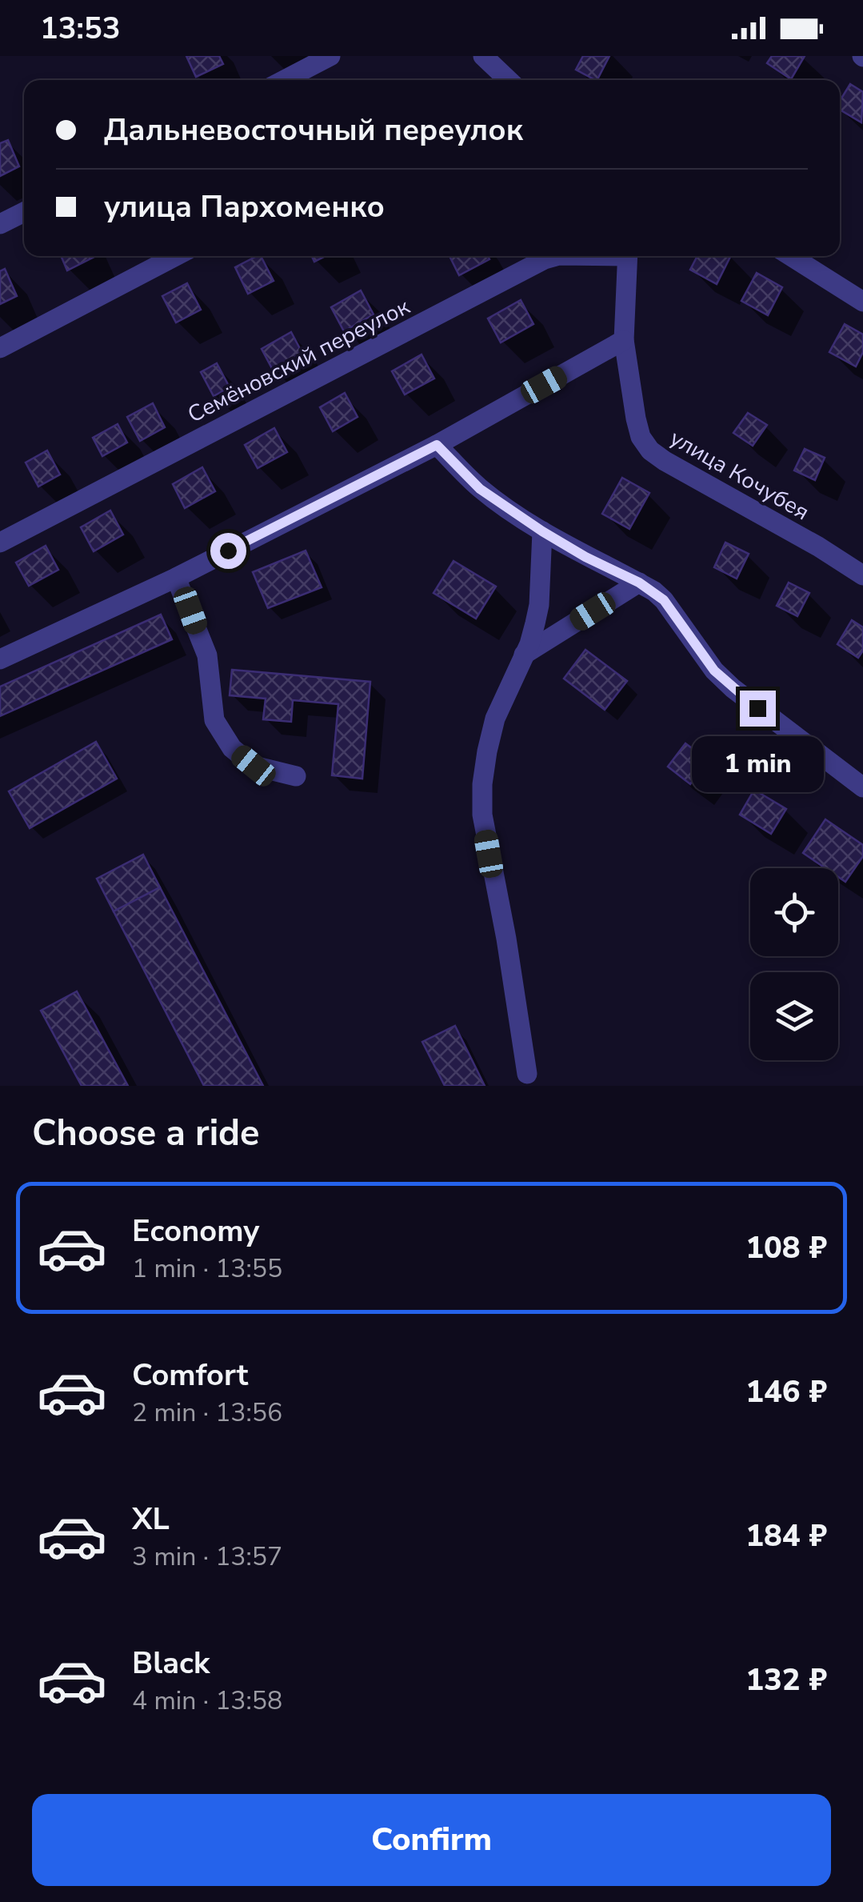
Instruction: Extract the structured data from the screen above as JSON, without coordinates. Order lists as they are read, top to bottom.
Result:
{
  "streets": {
    "street": ["Семёновский переулок", "улица Кочубея"]
  },
  "page": {
    "status": "13:53",
    "banner": ["Дальневосточный переулок", "улица Пархоменко"],
    "bubble": "1 min",
    "heading": "Choose a ride",
    "list": [
      {
        "name": "Economy",
        "note": "1 min · 13:55",
        "value": "108 ₽"
      },
      {
        "name": "Comfort",
        "note": "2 min · 13:56",
        "value": "146 ₽"
      },
      {
        "name": "XL",
        "note": "3 min · 13:57",
        "value": "184 ₽"
      },
      {
        "name": "Black",
        "note": "4 min · 13:58",
        "value": "132 ₽"
      }
    ],
    "buttons": "Confirm"
  }
}
